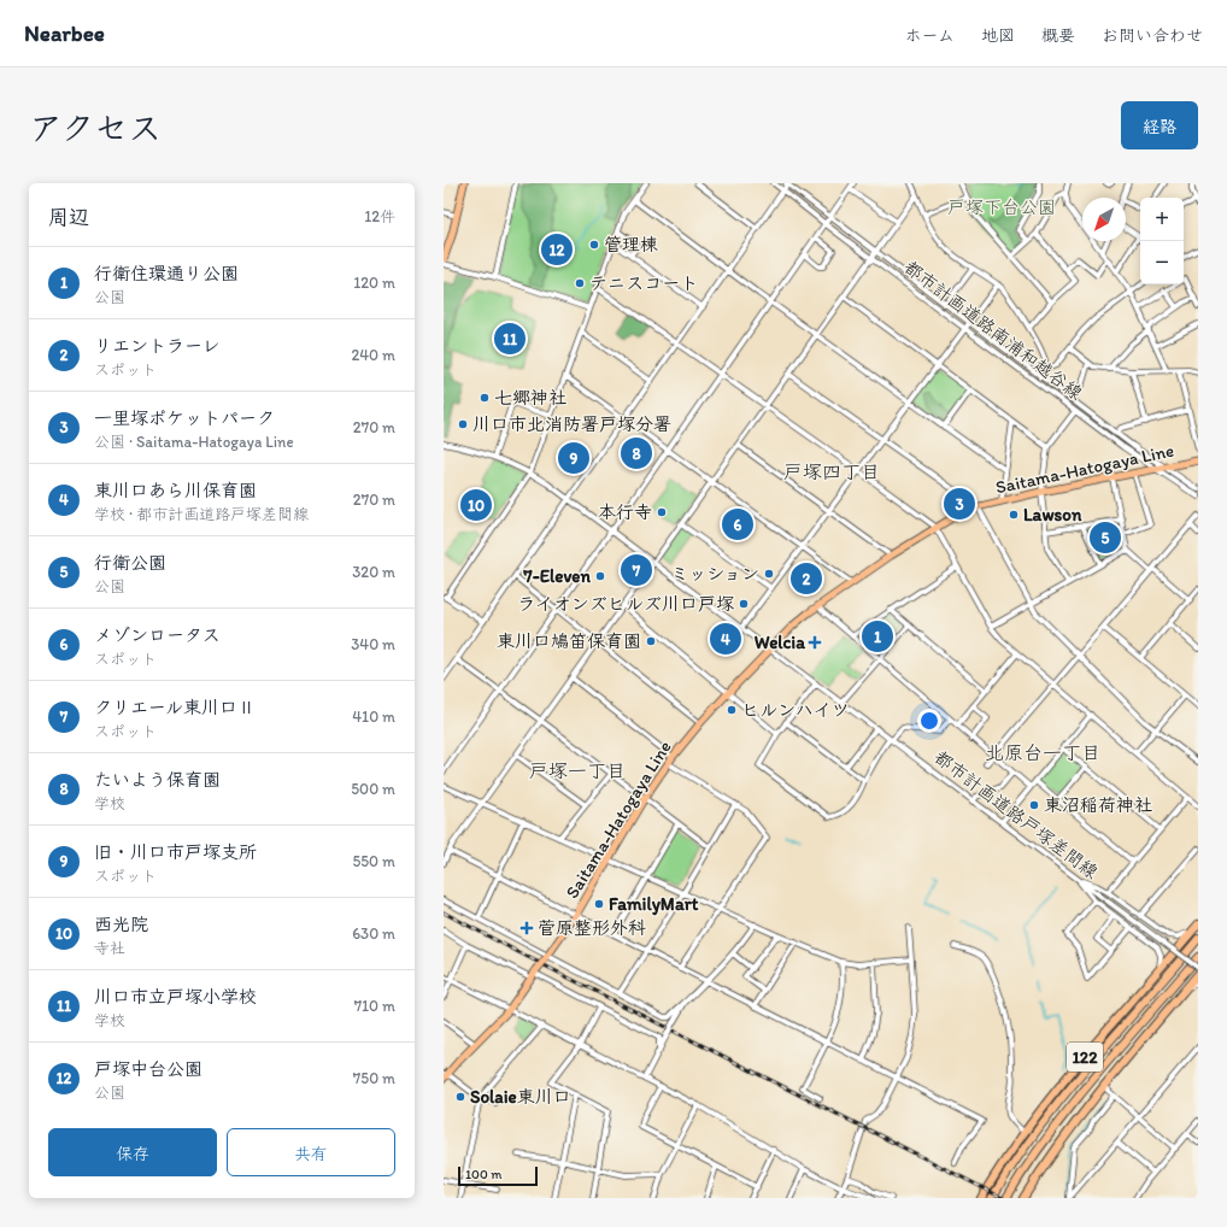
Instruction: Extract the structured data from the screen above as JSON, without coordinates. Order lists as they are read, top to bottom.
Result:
{
  "streets": {
    "highway": ["122"],
    "main road": ["Saitama-Hatogaya Line"],
    "street": ["都市計画道路南浦和越谷線", "都市計画道路戸塚差間線"]
  },
  "crossings": [
    ["都市計画道路南浦和越谷線", "Saitama-Hatogaya Line"],
    ["Saitama-Hatogaya Line", "都市計画道路戸塚差間線"]
  ],
  "districts": ["戸塚四丁目", "北原台一丁目", "戸塚一丁目"],
  "parks": ["戸塚下台公園"],
  "places": {
    "other": [
      "管理棟",
      "テニスコート",
      "七郷神社",
      "川口市北消防署戸塚分署",
      "本行寺",
      "Lawson",
      "ミッション",
      "7-Eleven",
      "ライオンズヒルズ川口戸塚",
      "東川口鳩笛保育園",
      "ヒルンハイツ",
      "東沼稲荷神社",
      "FamilyMart",
      "Solaie東川口"
    ],
    "health": ["Welcia", "菅原整形外科"]
  },
  "scale_bar": "100 m",
  "north": "bottom left",
  "page": {
    "header": "Nearbee",
    "nav": [
      "ホーム",
      "地図",
      "概要",
      "お問い合わせ"
    ],
    "title": "アクセス",
    "buttons": [
      "経路",
      ["保存", "共有"]
    ],
    "heading": ["周辺", "12件"],
    "map_buttons": ["+", "−"],
    "pins": [
      "12",
      "11",
      "8",
      "9",
      "3",
      "10",
      "6",
      "5",
      "7",
      "2",
      "1",
      "4"
    ],
    "list": [
      {
        "mark": "1",
        "name": "行衛住環通り公園",
        "note": "公園",
        "value": "120 m"
      },
      {
        "mark": "2",
        "name": "リエントラーレ",
        "note": "スポット",
        "value": "240 m"
      },
      {
        "mark": "3",
        "name": "一里塚ポケットパーク",
        "note": "公園 · Saitama-Hatogaya Line",
        "value": "270 m"
      },
      {
        "mark": "4",
        "name": "東川口あら川保育園",
        "note": "学校 · 都市計画道路戸塚差間線",
        "value": "270 m"
      },
      {
        "mark": "5",
        "name": "行衛公園",
        "note": "公園",
        "value": "320 m"
      },
      {
        "mark": "6",
        "name": "メゾンロータス",
        "note": "スポット",
        "value": "340 m"
      },
      {
        "mark": "7",
        "name": "クリエール東川口Ⅱ",
        "note": "スポット",
        "value": "410 m"
      },
      {
        "mark": "8",
        "name": "たいよう保育園",
        "note": "学校",
        "value": "500 m"
      },
      {
        "mark": "9",
        "name": "旧・川口市戸塚支所",
        "note": "スポット",
        "value": "550 m"
      },
      {
        "mark": "10",
        "name": "西光院",
        "note": "寺社",
        "value": "630 m"
      },
      {
        "mark": "11",
        "name": "川口市立戸塚小学校",
        "note": "学校",
        "value": "710 m"
      },
      {
        "mark": "12",
        "name": "戸塚中台公園",
        "note": "公園",
        "value": "750 m"
      }
    ],
    "scale": "100 m"
  }
}
